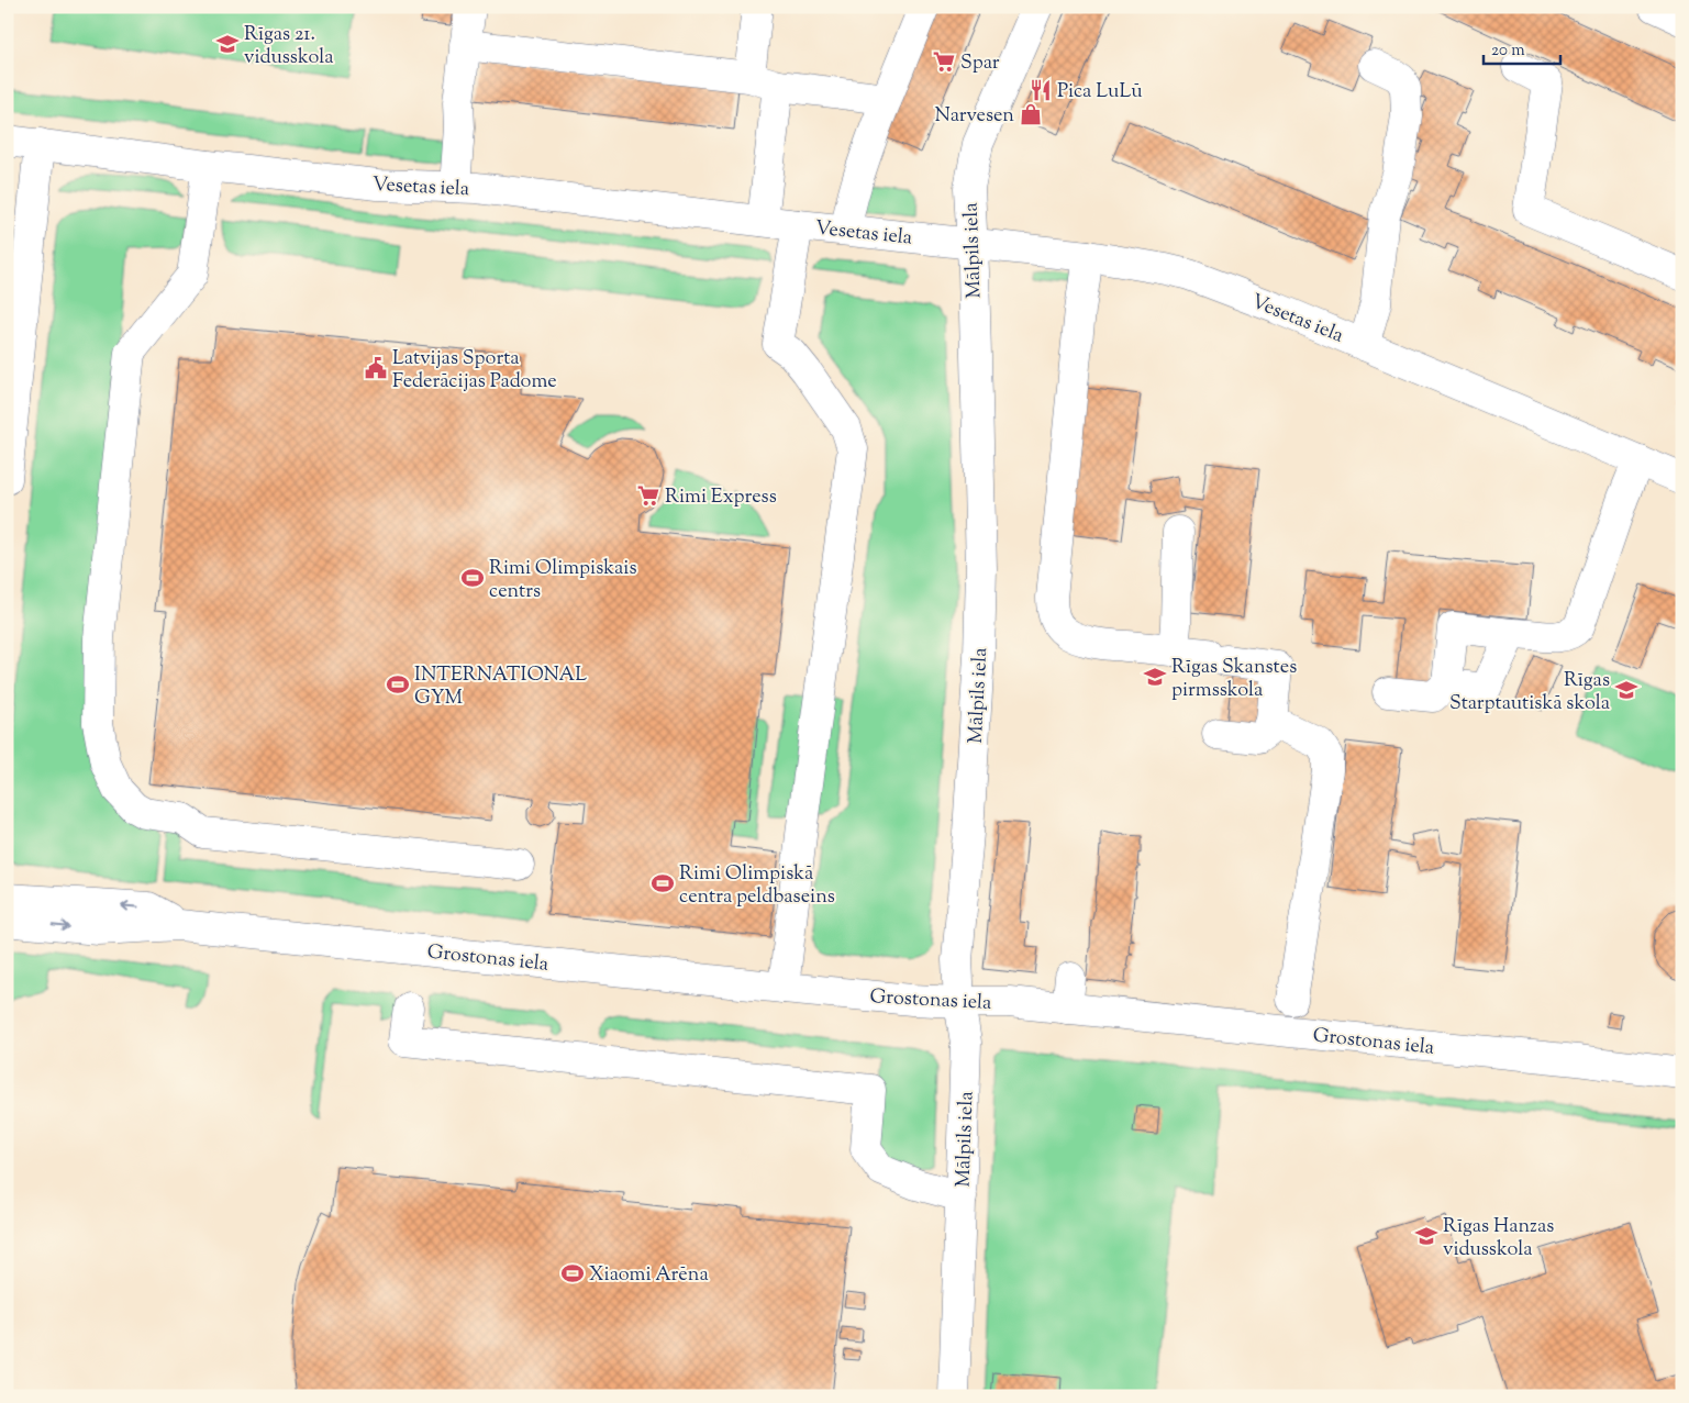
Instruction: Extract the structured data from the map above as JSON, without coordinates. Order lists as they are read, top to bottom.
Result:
{
  "streets": {
    "street": ["Vesetas iela", "Mālpils iela", "Grostonas iela"]
  },
  "crossings": [
    ["Vesetas iela", "Mālpils iela"],
    ["Mālpils iela", "Grostonas iela"]
  ],
  "places": {
    "school or university": [
      "Rīgas 21. vidusskola",
      "Rīgas Skanstes pirmsskola",
      "Rīgas Starptautiskā skola",
      "Rīgas Hanzas vidusskola"
    ],
    "supermarket": ["Spar", "Rimi Express"],
    "restaurant": ["Pica LuLū"],
    "shop": ["Narvesen"],
    "public building": ["Latvijas Sporta Federācijas Padome"],
    "sports": [
      "Rimi Olimpiskais centrs",
      "INTERNATIONAL GYM",
      "Rimi Olimpiskā centra peldbaseins",
      "Xiaomi Arēna"
    ]
  },
  "scale_bar": "20 m"
}
